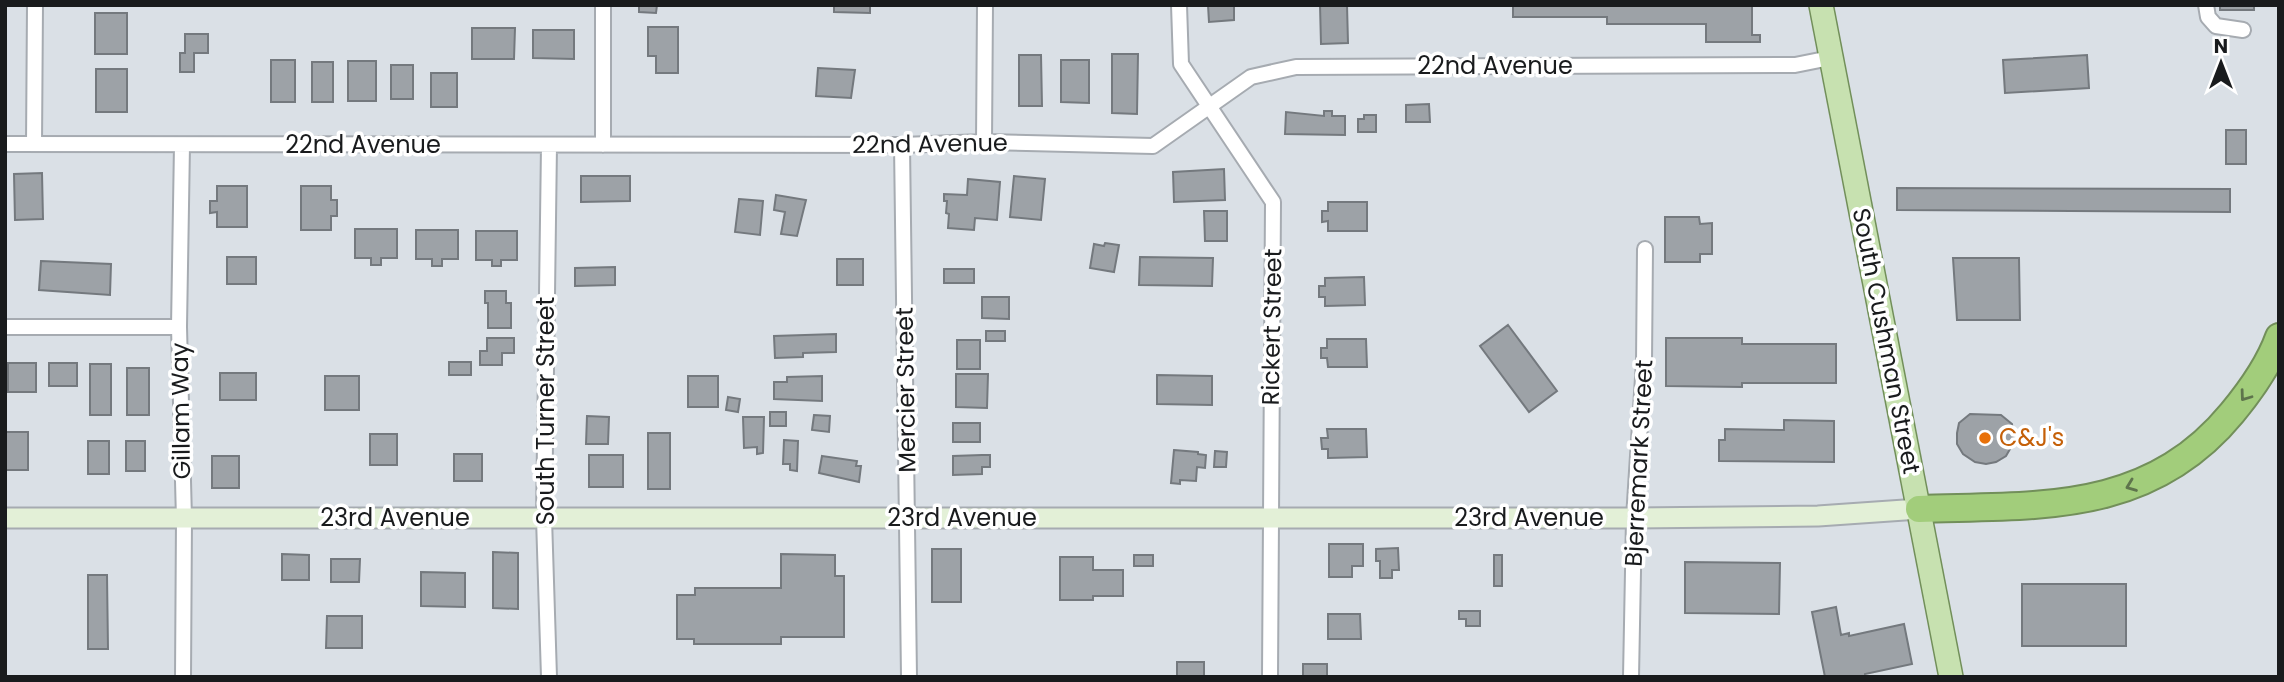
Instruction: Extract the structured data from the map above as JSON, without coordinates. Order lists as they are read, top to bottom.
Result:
{
  "streets": {
    "main road": ["South Cushman Street"],
    "street": [
      "22nd Avenue",
      "Rickert Street",
      "Mercier Street",
      "Gillam Way",
      "South Turner Street",
      "Bjerremark Street",
      "23rd Avenue"
    ]
  },
  "crossings": [
    ["22nd Avenue", "Rickert Street"],
    ["22nd Avenue", "South Cushman Street"],
    ["22nd Avenue", "Mercier Street"],
    ["22nd Avenue", "Gillam Way"],
    ["22nd Avenue", "South Turner Street"],
    ["Rickert Street", "23rd Avenue"],
    ["South Cushman Street", "23rd Avenue"],
    ["Mercier Street", "23rd Avenue"],
    ["Gillam Way", "23rd Avenue"],
    ["South Turner Street", "23rd Avenue"],
    ["Bjerremark Street", "23rd Avenue"]
  ],
  "places": ["C&J's"],
  "north": "top"
}
